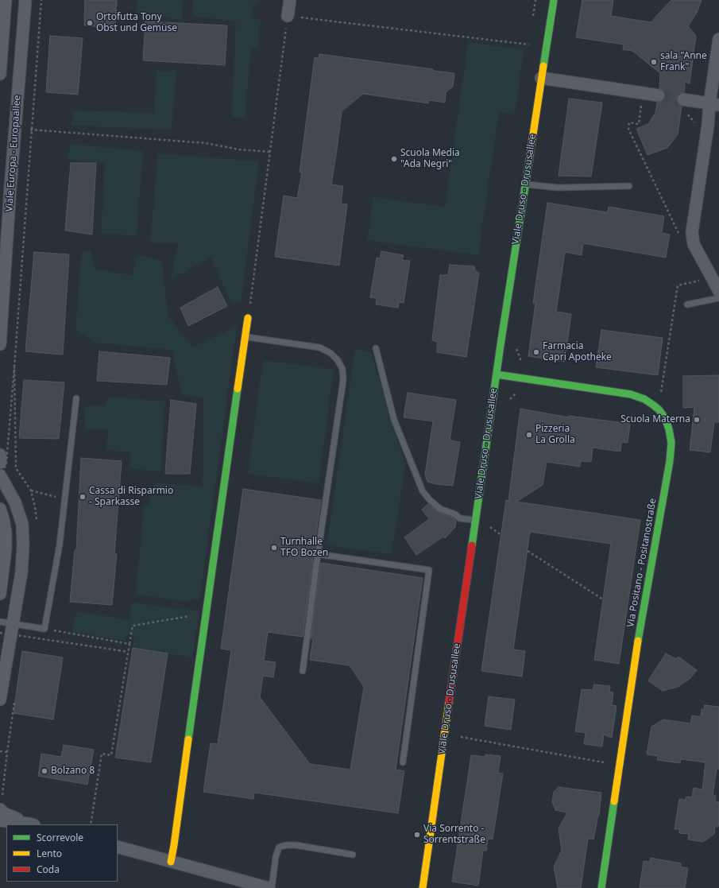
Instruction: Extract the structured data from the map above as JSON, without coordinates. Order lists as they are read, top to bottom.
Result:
{
  "streets": {
    "street": ["Viale Europa - Europaallee", "Viale Druso - Drususallee", "Via Positano - Positanostraße"]
  },
  "crossings": [
    ["Viale Druso - Drususallee", "Via Positano - Positanostraße"]
  ],
  "places": [
    "Ortofutta Tony Obst und Gemüse",
    "sala \"Anne Frank\"",
    "Scuola Media \"Ada Negri\"",
    "Farmacia Capri Apotheke",
    "Scuola Materna",
    "Pizzeria La Grolla",
    "Cassa di Risparmio - Sparkasse",
    "Turnhalle TFO Bozen",
    "Bolzano 8",
    "Via Sorrento - Sorrentstraße"
  ],
  "legend": ["Scorrevole", "Lento", "Coda"]
}
